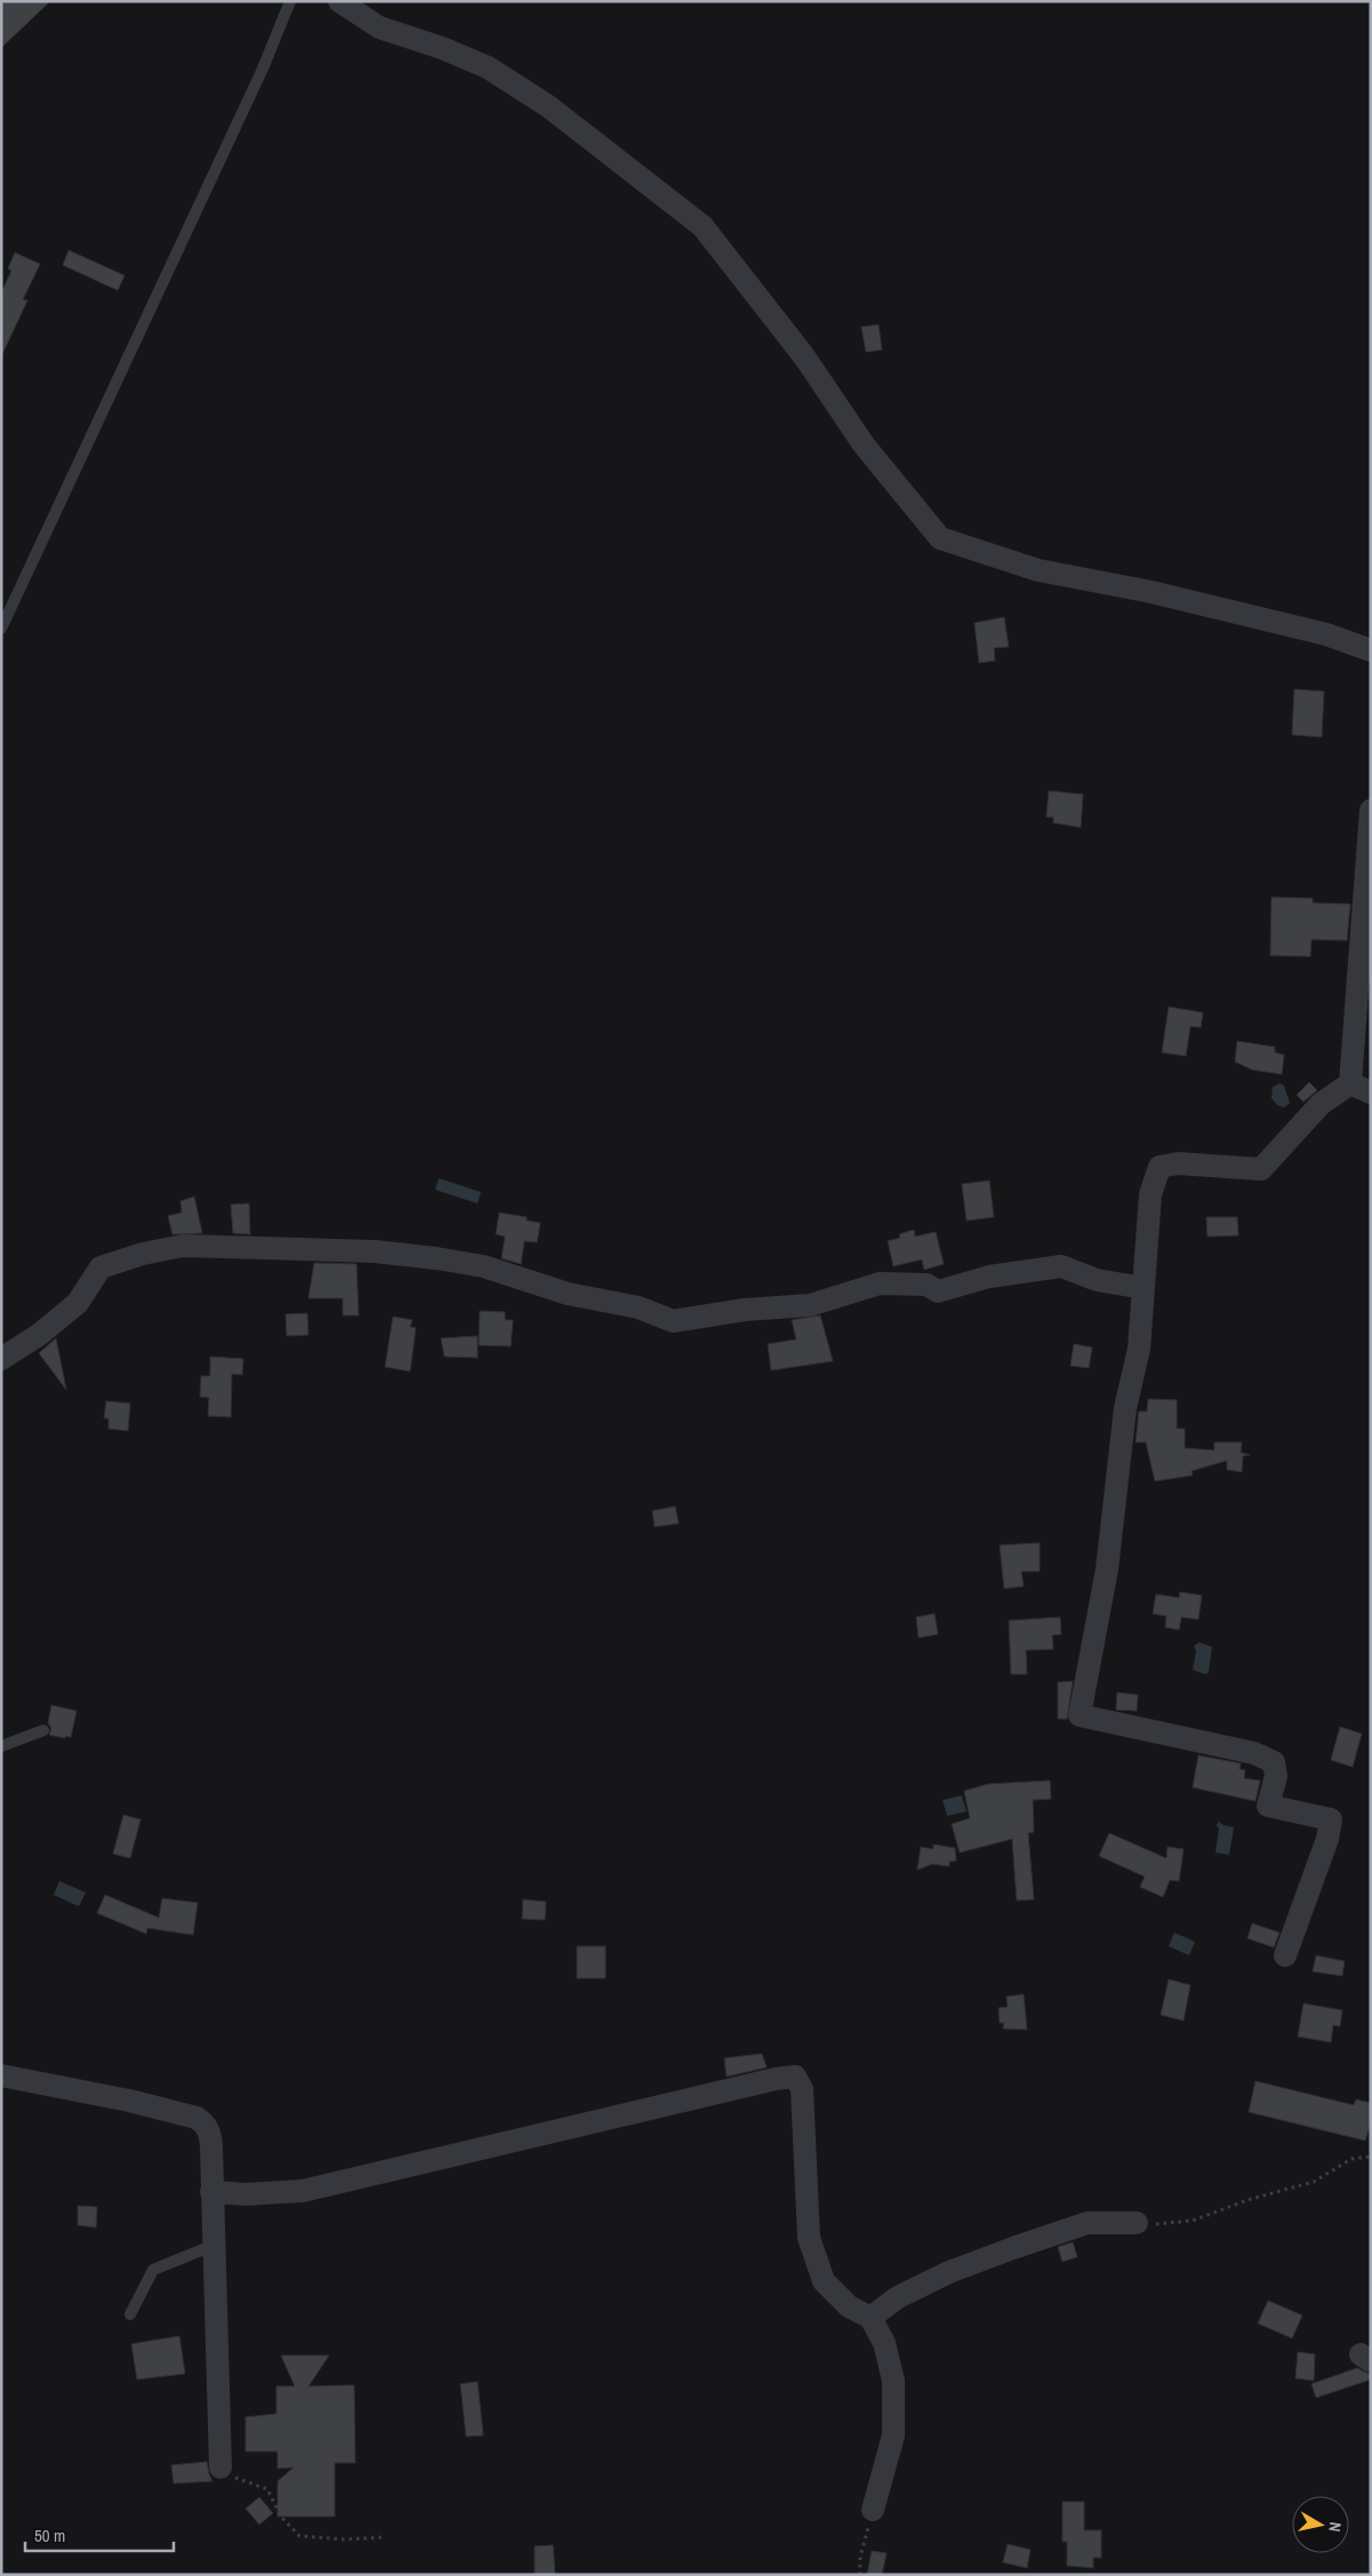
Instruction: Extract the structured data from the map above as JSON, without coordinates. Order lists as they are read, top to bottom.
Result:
{
  "scale_bar": "50 m",
  "north": "right"
}
